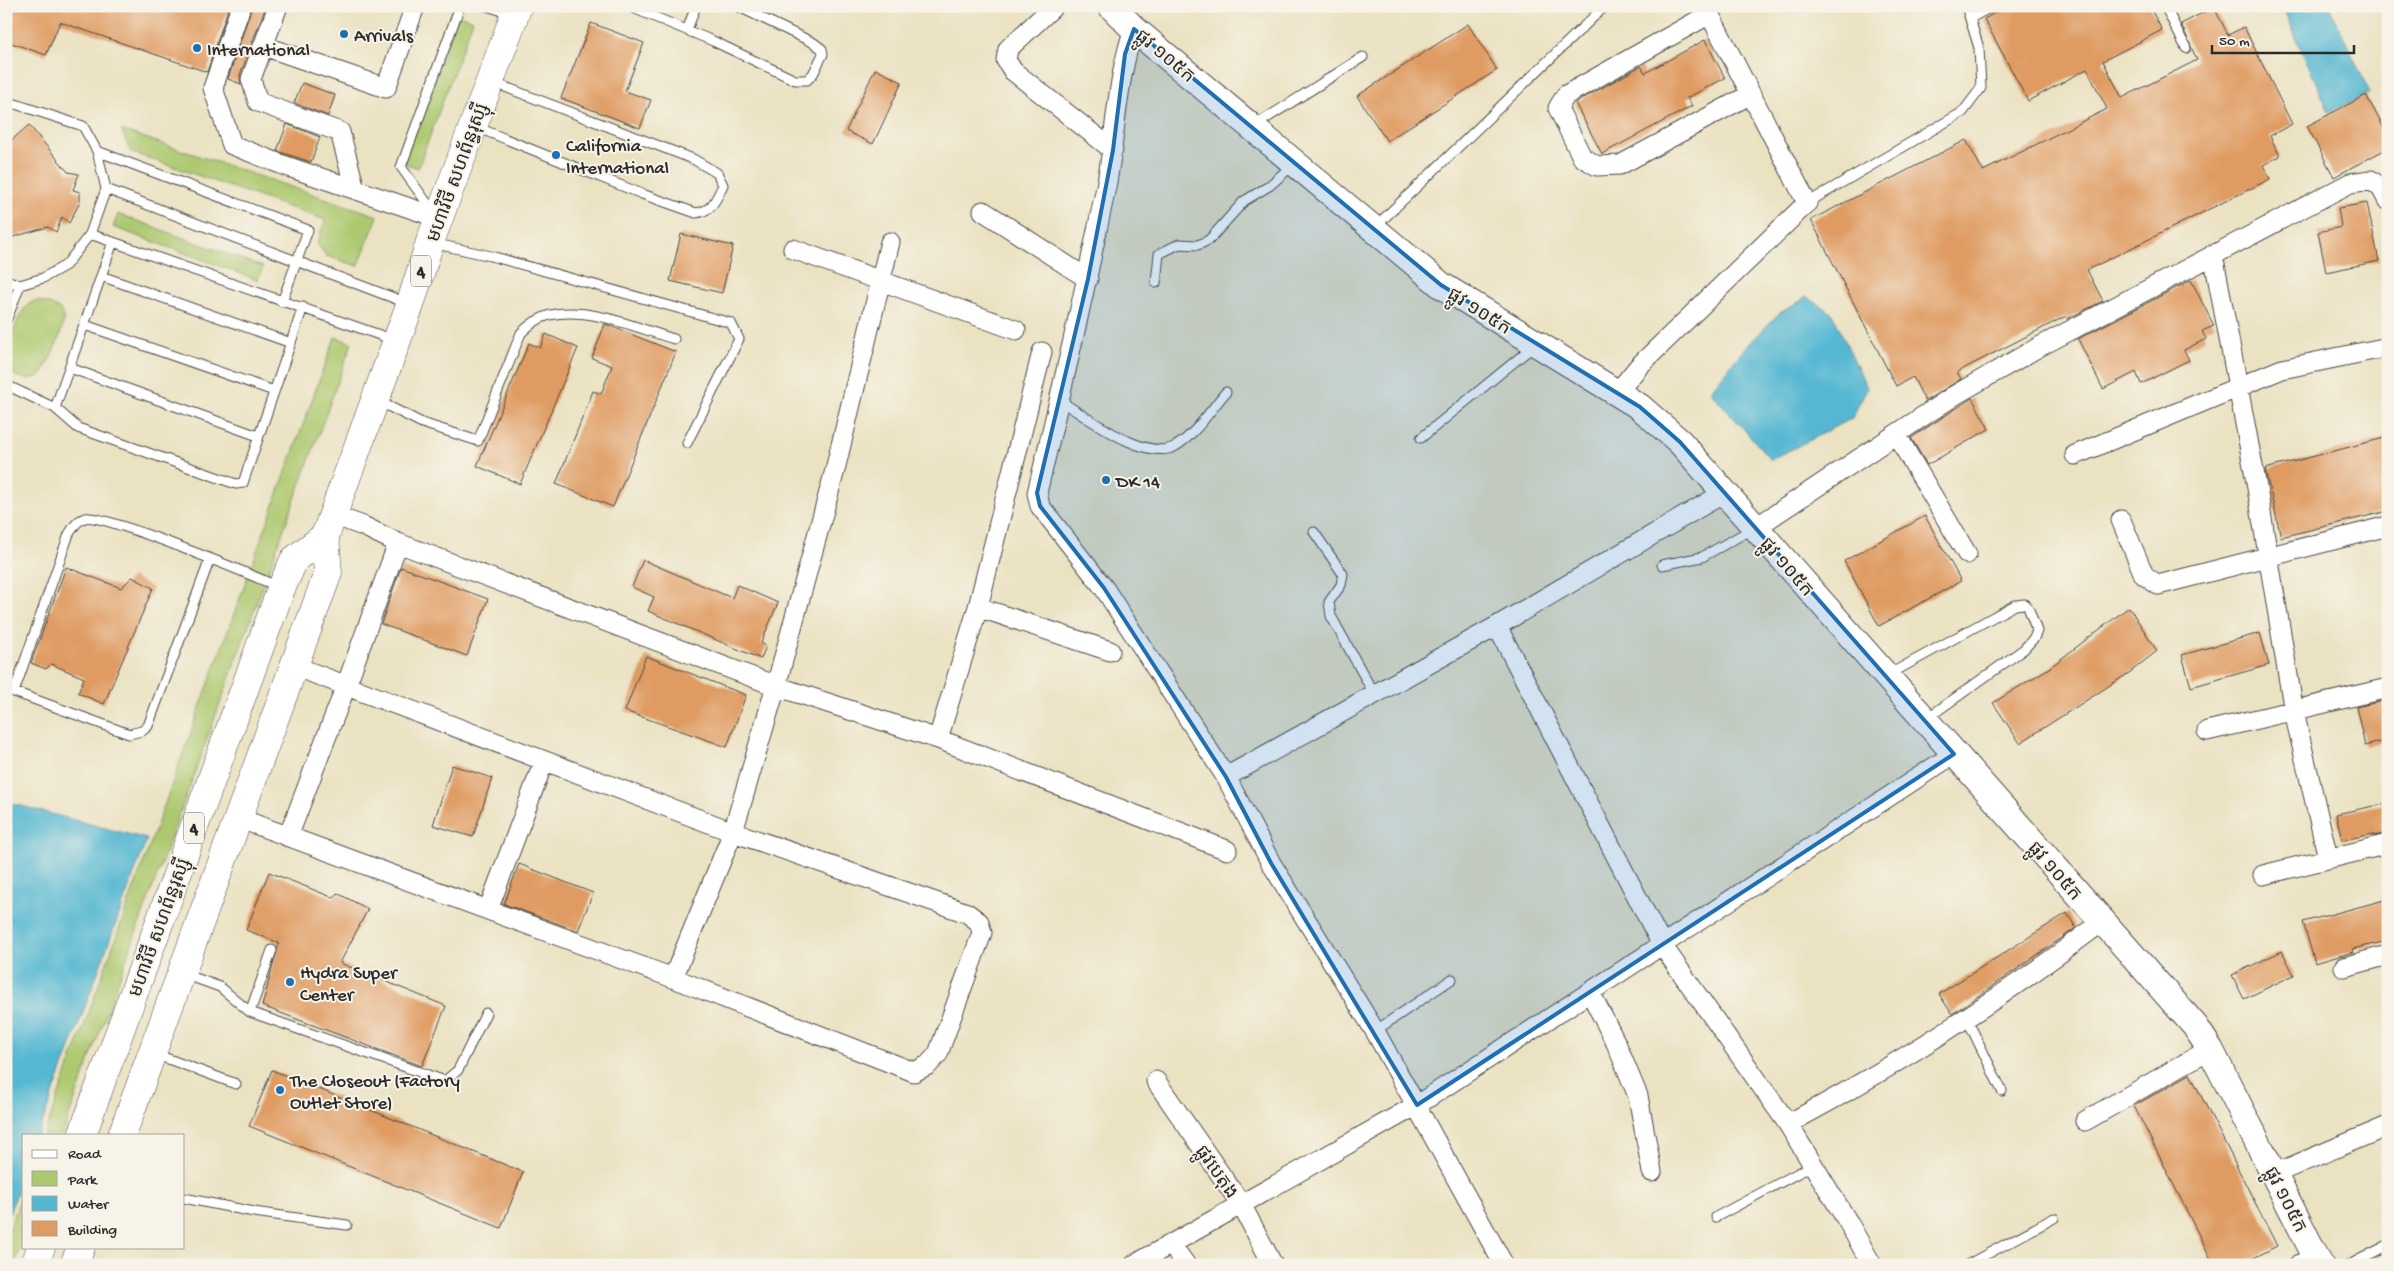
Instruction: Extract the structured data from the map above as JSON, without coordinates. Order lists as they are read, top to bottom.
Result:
{
  "streets": {
    "highway": ["មហាវិថី សហព័ន្ធរុស្ស៊ី", "4"],
    "main road": ["ផ្លូវ ១០៥ក"],
    "street": ["ផ្លូវបេតុង"]
  },
  "places": [
    "Arrivals",
    "International",
    "California International",
    "DK 14",
    "Hydra Super Center",
    "The Closeout (Factory Outlet Store)"
  ],
  "legend": [
    "Road",
    "Park",
    "Water",
    "Building"
  ],
  "scale_bar": "50 m"
}
